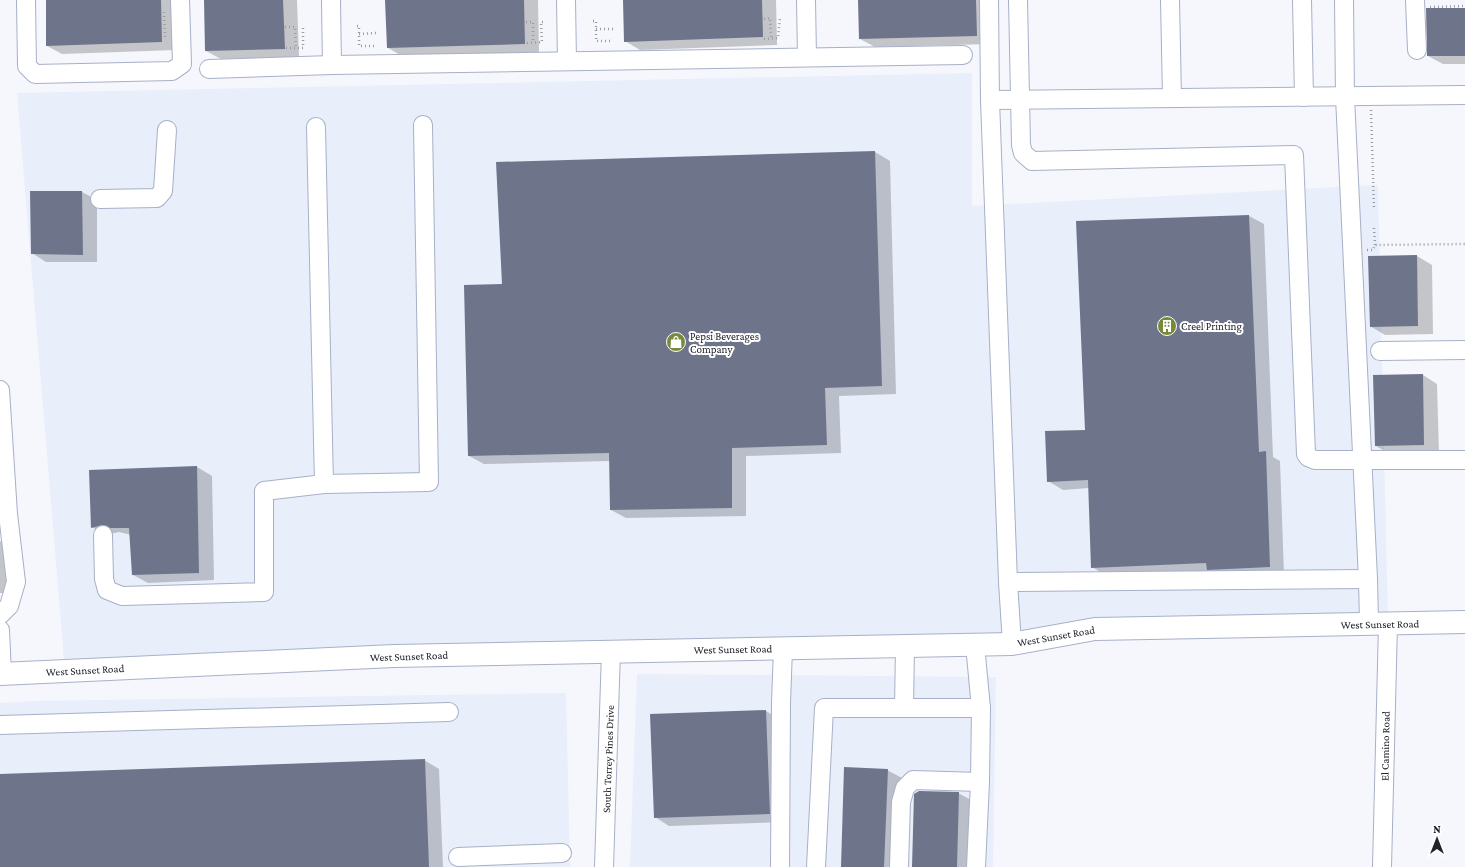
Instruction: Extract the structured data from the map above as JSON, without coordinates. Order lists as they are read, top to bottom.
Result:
{
  "streets": {
    "main road": ["West Sunset Road"],
    "street": ["El Camino Road", "South Torrey Pines Drive"]
  },
  "crossings": [
    ["West Sunset Road", "El Camino Road"],
    ["West Sunset Road", "South Torrey Pines Drive"]
  ],
  "places": {
    "building": ["Creel Printing"],
    "shop": ["Pepsi Beverages Company"]
  },
  "north": "top"
}
